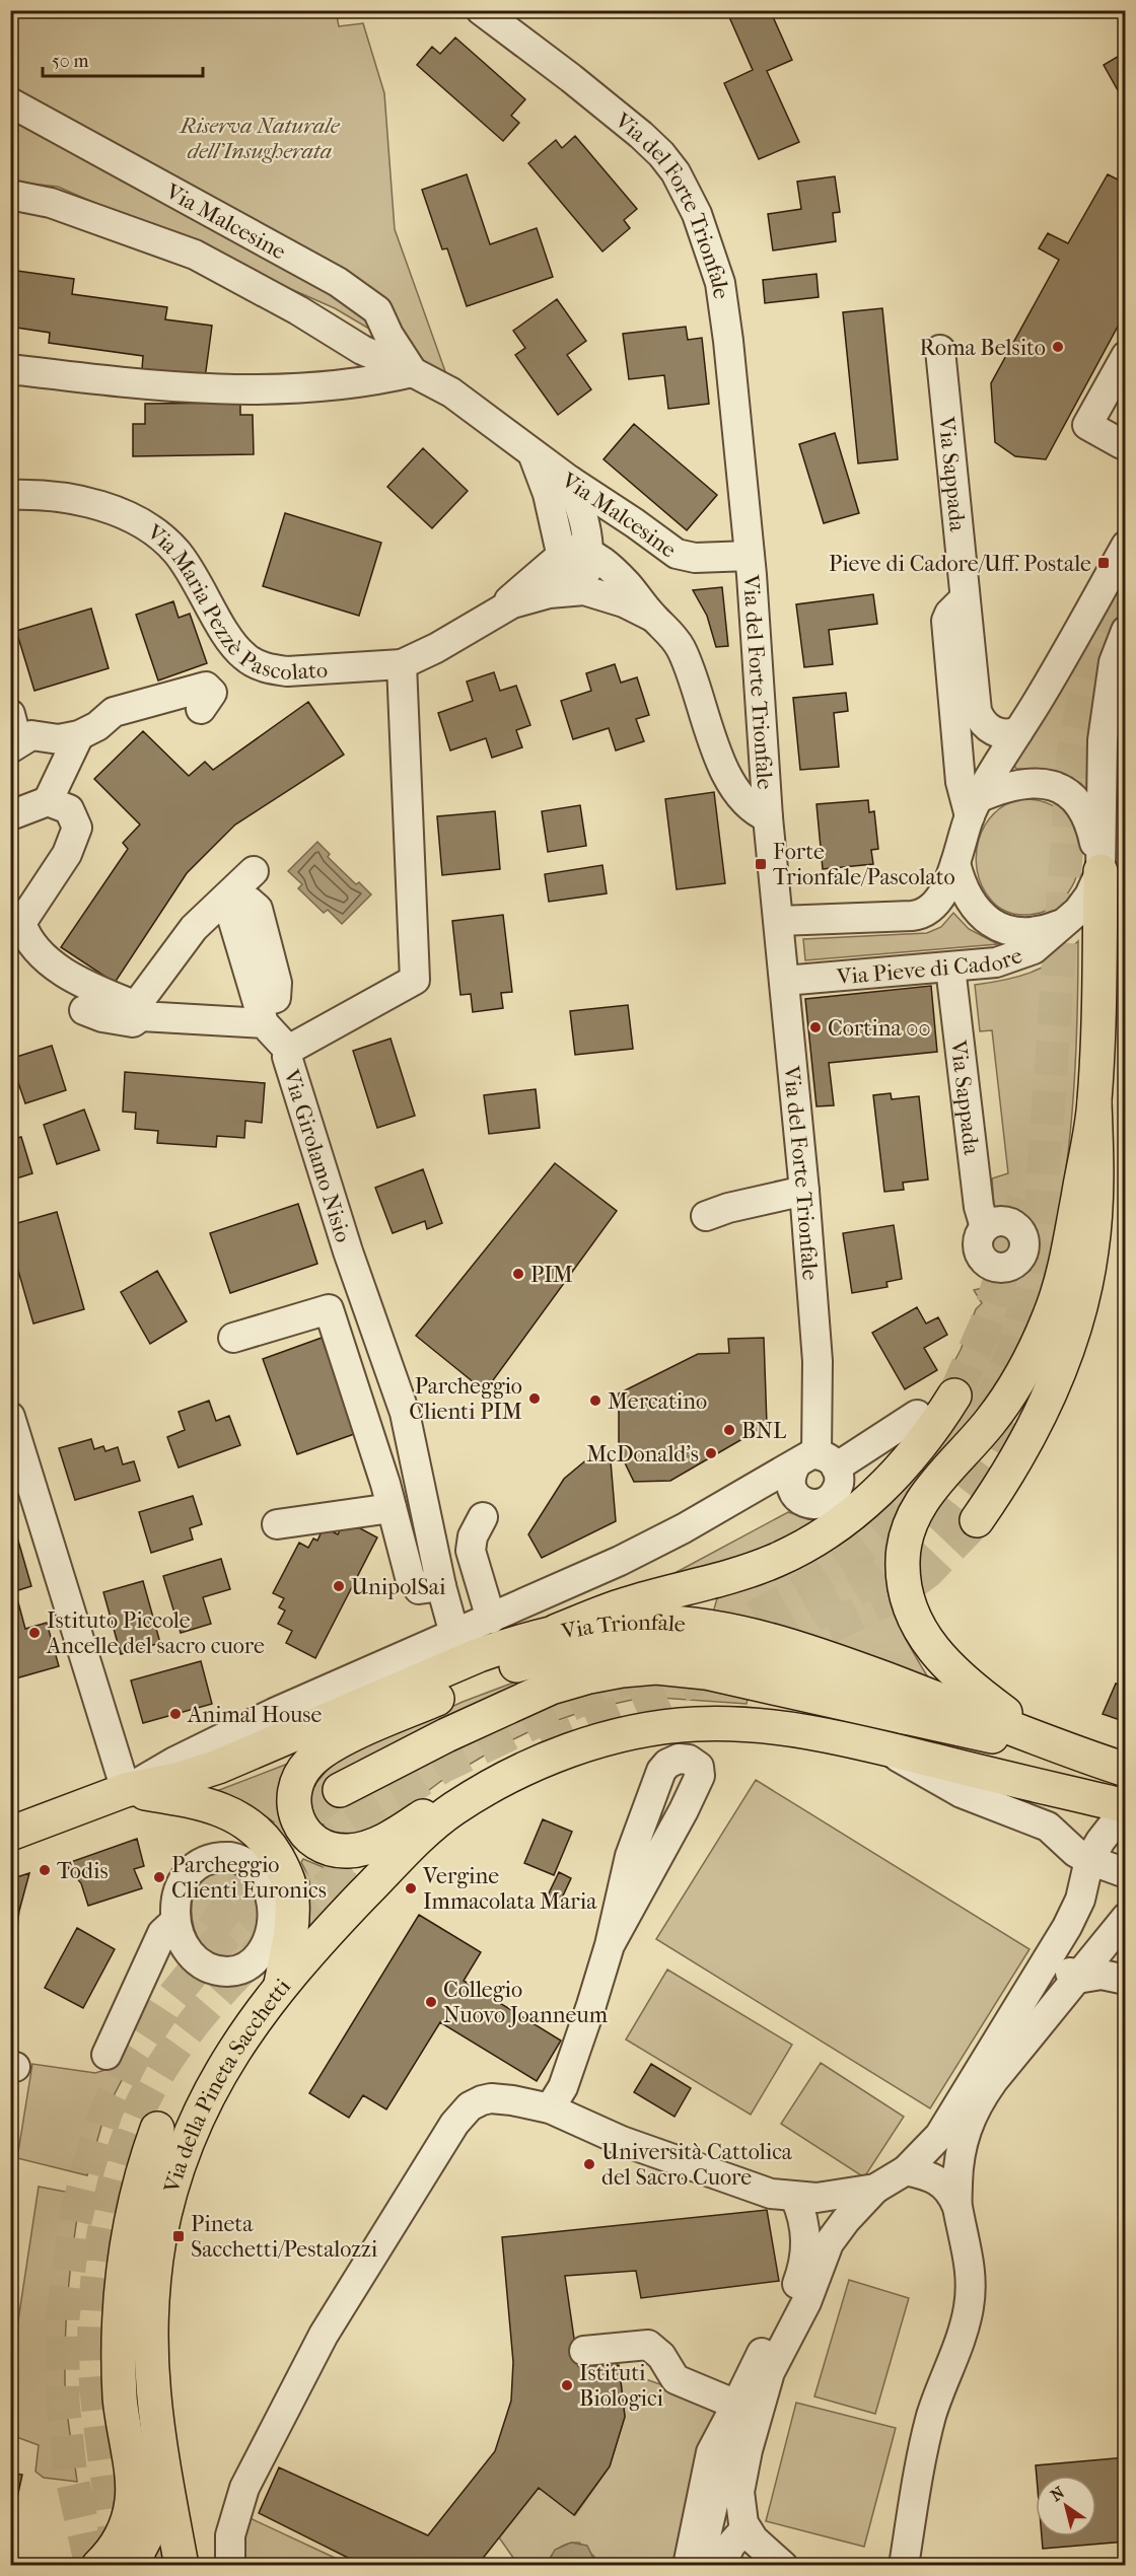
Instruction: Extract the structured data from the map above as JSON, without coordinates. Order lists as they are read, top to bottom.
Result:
{
  "streets": {
    "main road": ["Via Trionfale", "Via della Pineta Sacchetti"],
    "street": [
      "Via del Forte Trionfale",
      "Via Malcesine",
      "Via Sappada",
      "Via Maria Pezzè Pascolato",
      "Via Pieve di Cadore",
      "Via Girolamo Nisio"
    ]
  },
  "crossings": [
    ["Via del Forte Trionfale", "Via Malcesine"],
    ["Via del Forte Trionfale", "Via Maria Pezzè Pascolato"],
    ["Via del Forte Trionfale", "Via Pieve di Cadore"],
    ["Via del Forte Trionfale", "Via Trionfale"],
    ["Via Sappada", "Via Pieve di Cadore"],
    ["Via Maria Pezzè Pascolato", "Via Girolamo Nisio"],
    ["Via Girolamo Nisio", "Via Trionfale"],
    ["Via Trionfale", "Via della Pineta Sacchetti"]
  ],
  "parks": ["Riserva Naturale dell'Insugherata"],
  "places": {
    "other": [
      "Roma Belsito",
      "Cortina 00",
      "PIM",
      "Parcheggio Clienti PIM",
      "Mercatino",
      "BNL",
      "McDonald's",
      "UnipolSai",
      "Istituto Piccole Ancelle del sacro cuore",
      "Animal House",
      "Todis",
      "Parcheggio Clienti Euronics",
      "Vergine Immacolata Maria",
      "Collegio Nuovo Joanneum",
      "Università Cattolica del Sacro Cuore",
      "Istituti Biologici"
    ],
    "transit": ["Pieve di Cadore/Uff. Postale", "Forte Trionfale/Pascolato", "Pineta Sacchetti/Pestalozzi"]
  },
  "scale_bar": "50 m",
  "north": "top left"
}
